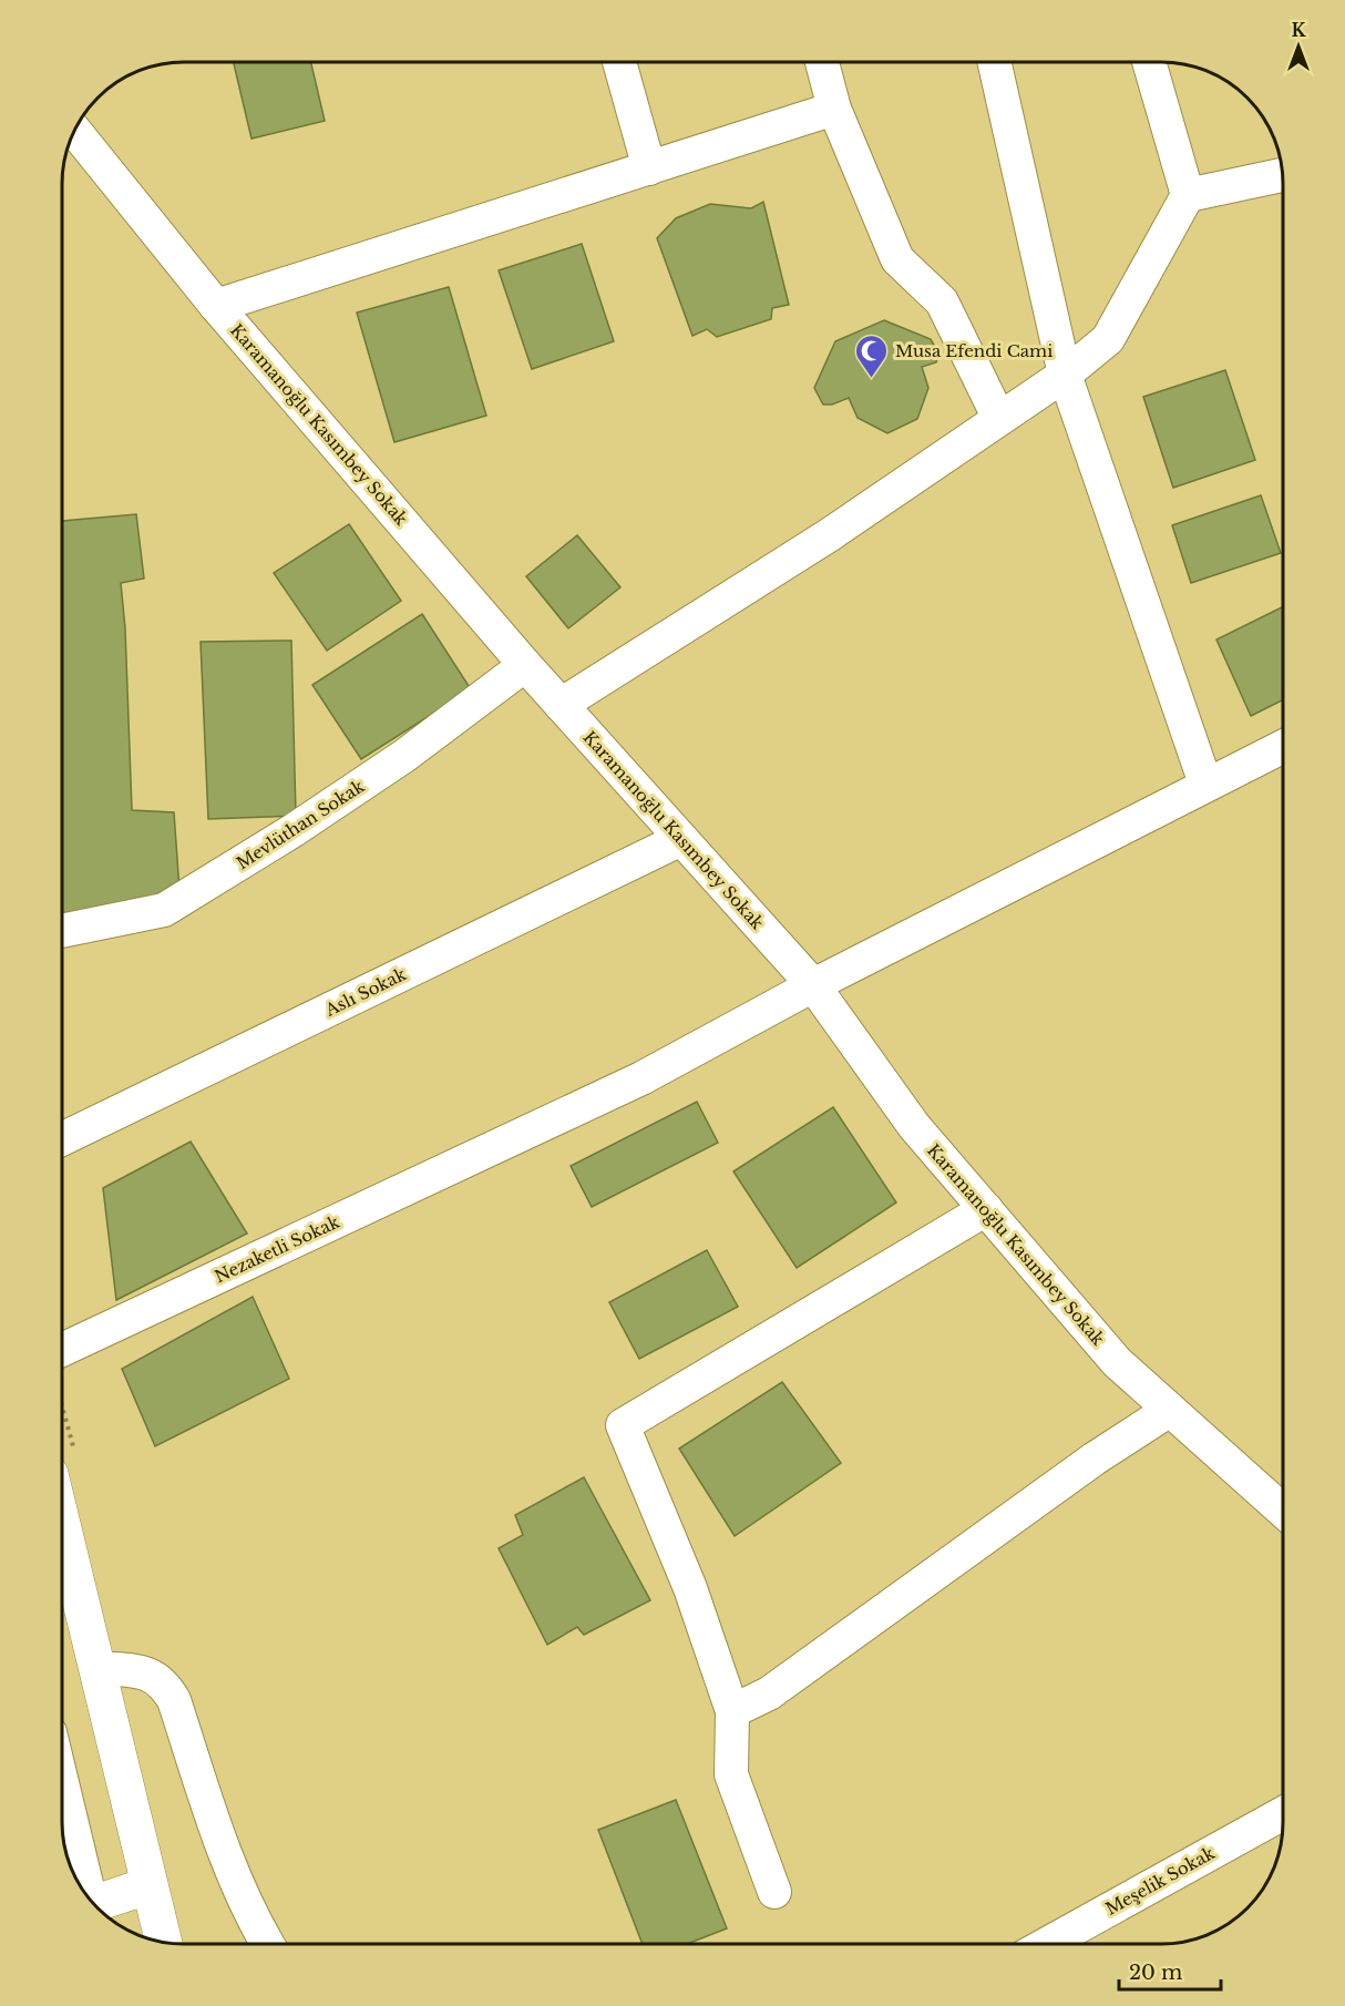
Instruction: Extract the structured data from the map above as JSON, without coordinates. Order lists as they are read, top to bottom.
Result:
{
  "streets": {
    "street": [
      "Karamanoğlu Kasımbey Sokak",
      "Mevlüthan Sokak",
      "Aslı Sokak",
      "Nezaketli Sokak",
      "Meşelik Sokak"
    ]
  },
  "crossings": [
    ["Karamanoğlu Kasımbey Sokak", "Mevlüthan Sokak"],
    ["Karamanoğlu Kasımbey Sokak", "Aslı Sokak"],
    ["Karamanoğlu Kasımbey Sokak", "Nezaketli Sokak"]
  ],
  "places": {
    "mosque": ["Musa Efendi Cami"]
  },
  "scale_bar": "20 m",
  "north": "top"
}
